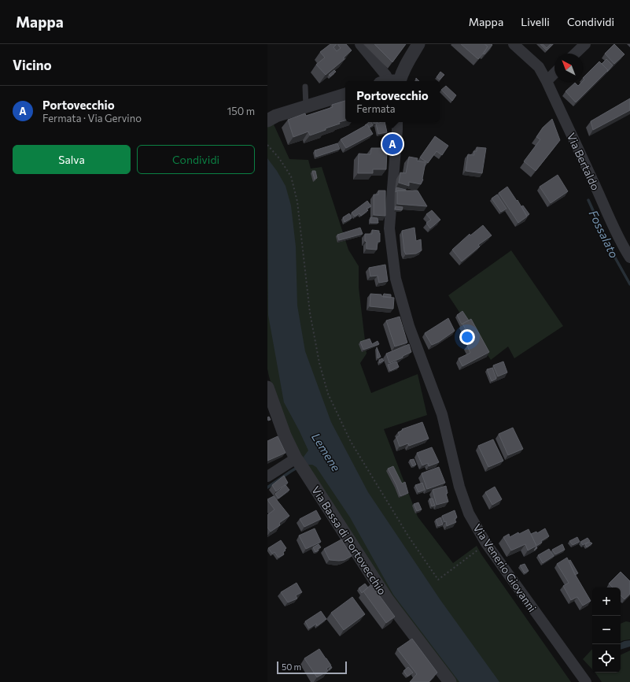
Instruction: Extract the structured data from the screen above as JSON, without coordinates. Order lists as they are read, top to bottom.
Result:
{
  "streets": {
    "street": ["Via Bertaldo", "Via Bassa di Portovecchio", "Via Venerio Giovanni"]
  },
  "water": ["Fossalato", "Lemene"],
  "scale_bar": "50 m",
  "north": "top left",
  "page": {
    "header": "Mappa",
    "nav": ["Mappa", "Livelli", "Condividi"],
    "heading": "Vicino",
    "popup": ["Portovecchio", "Fermata"],
    "list": [
      {
        "mark": "A",
        "name": "Portovecchio",
        "note": "Fermata · Via Gervino",
        "value": "150 m"
      }
    ],
    "pins": "A",
    "buttons": ["Salva", "Condividi"],
    "map_buttons": ["+", "−"],
    "scale": "50 m"
  }
}
